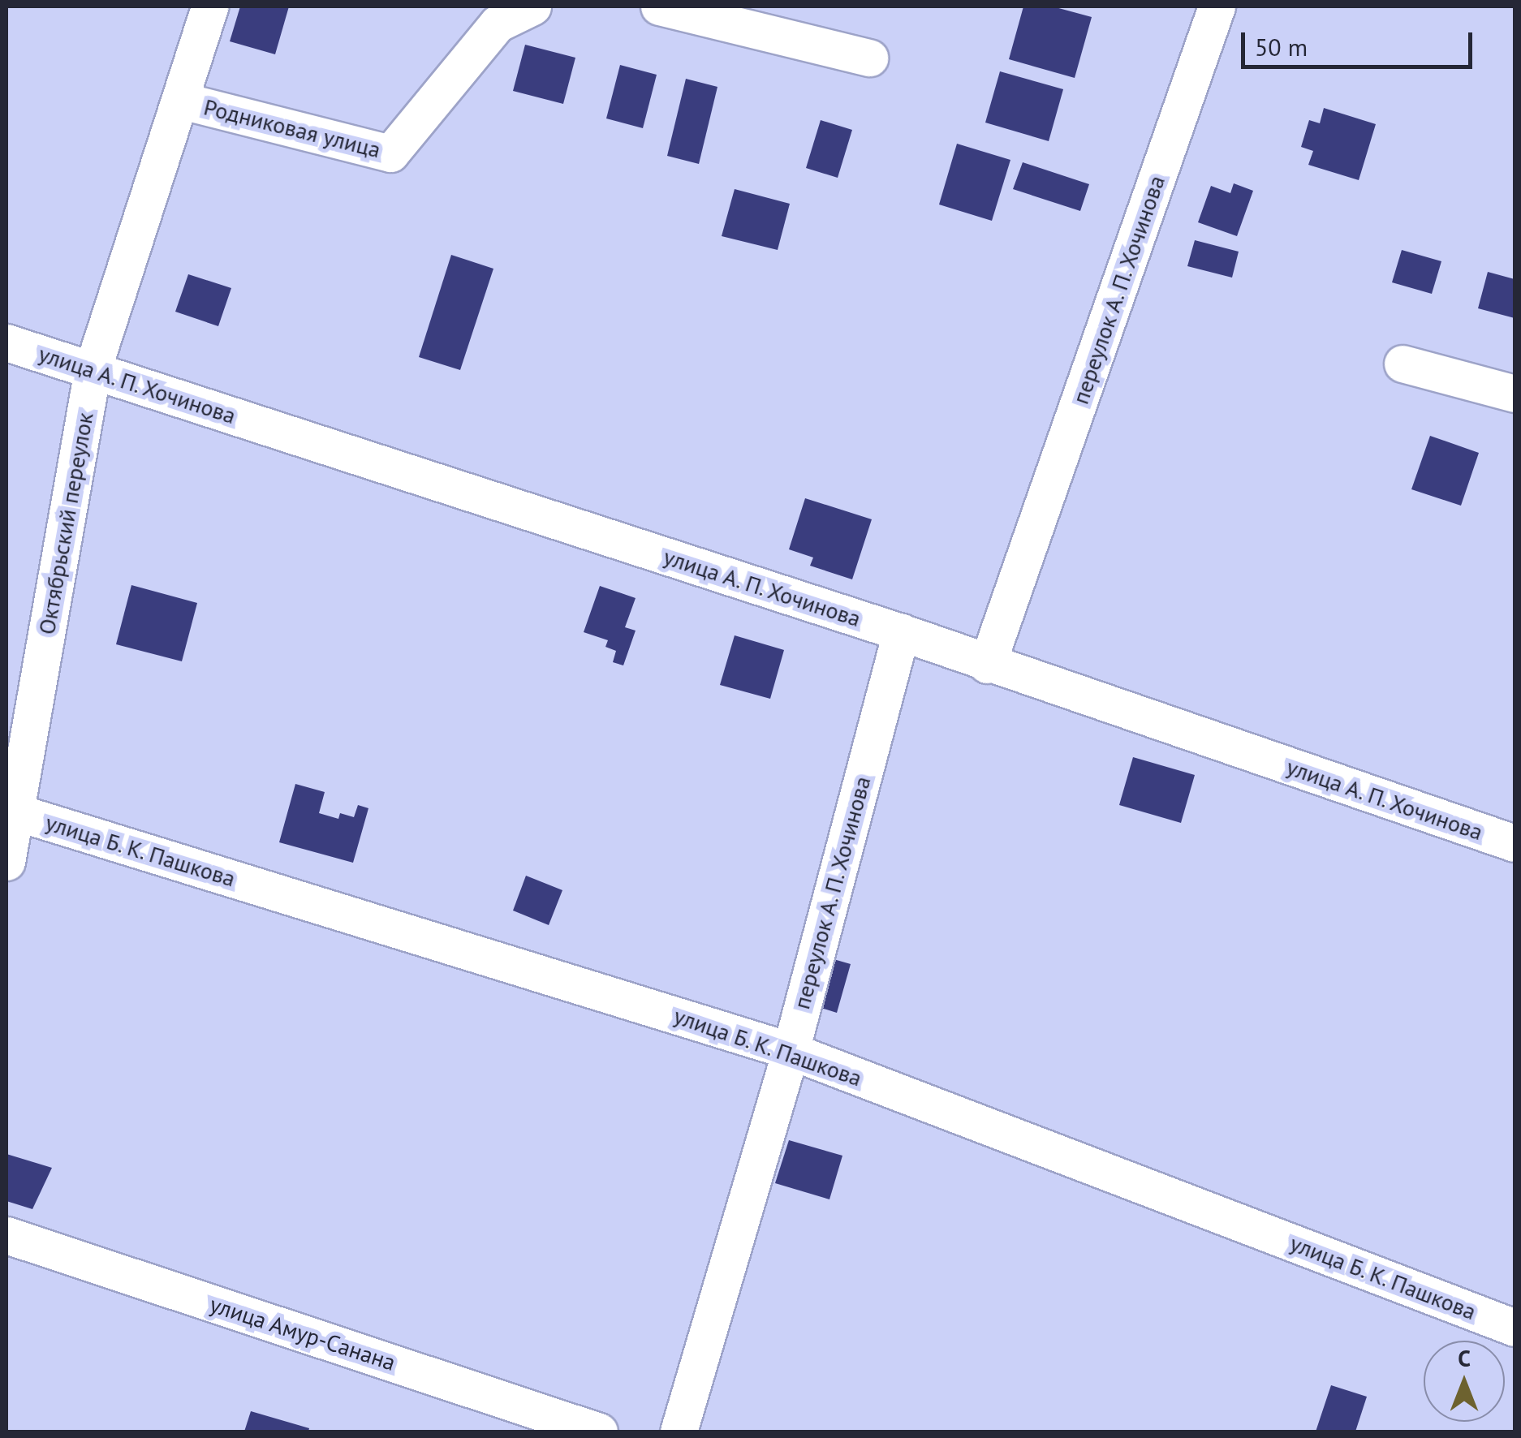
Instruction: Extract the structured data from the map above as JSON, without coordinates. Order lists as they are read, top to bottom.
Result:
{
  "streets": {
    "street": [
      "Родниковая улица",
      "переулок А. П. Хочинова",
      "улица А. П. Хочинова",
      "Октябрьский переулок",
      "улица Б. К. Пашкова",
      "улица Амур-Санана"
    ]
  },
  "crossings": [
    ["Родниковая улица", "Октябрьский переулок"],
    ["переулок А. П. Хочинова", "улица А. П. Хочинова"],
    ["переулок А. П. Хочинова", "улица Б. К. Пашкова"],
    ["улица А. П. Хочинова", "Октябрьский переулок"],
    ["Октябрьский переулок", "улица Б. К. Пашкова"]
  ],
  "scale_bar": "50 m",
  "north": "top"
}
